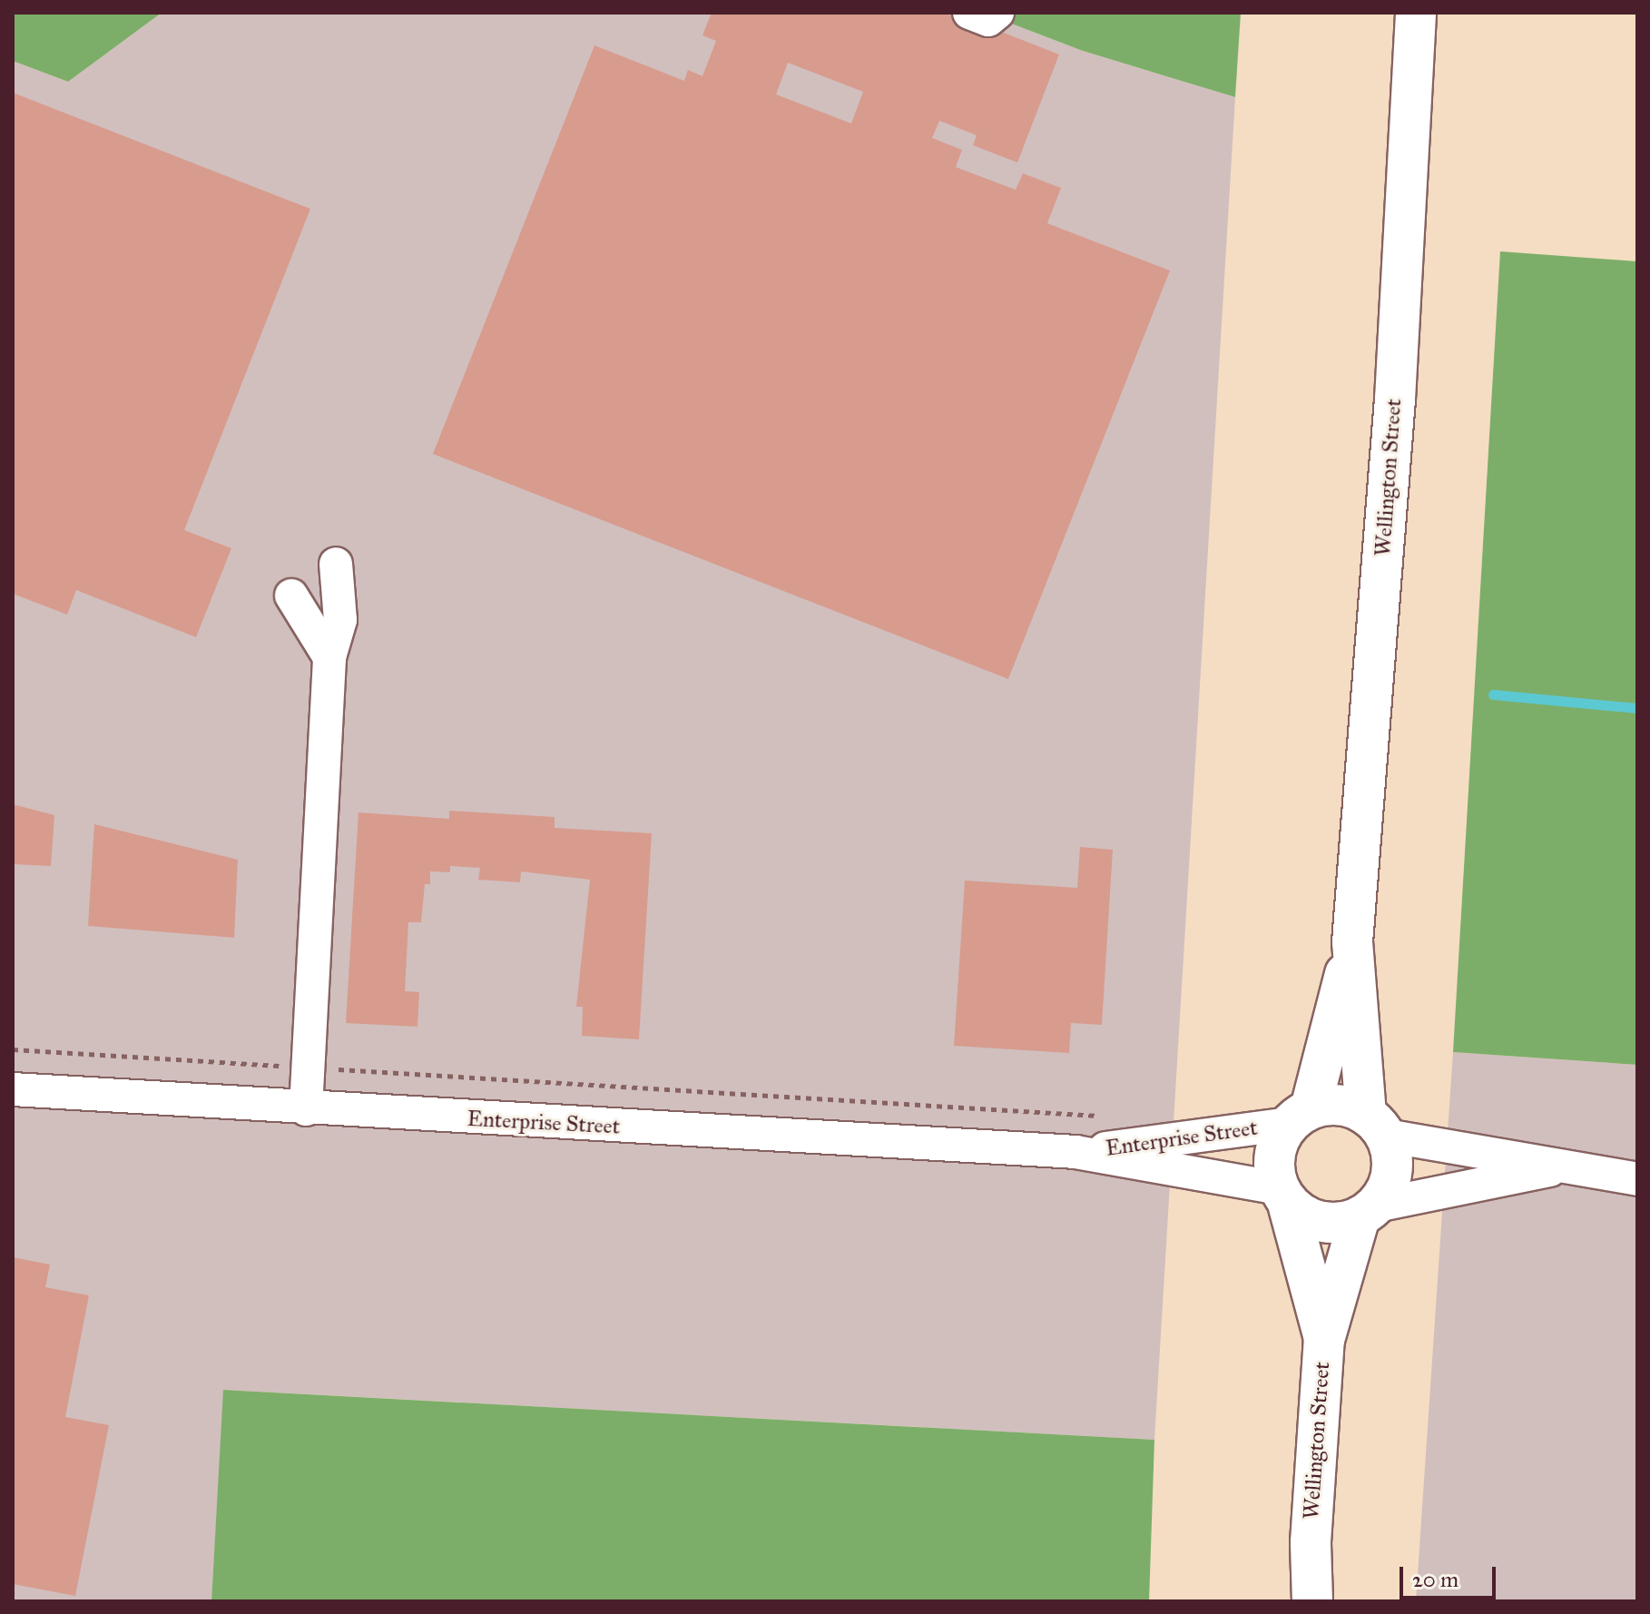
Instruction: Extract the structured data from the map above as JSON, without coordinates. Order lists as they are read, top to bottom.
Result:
{
  "streets": {
    "main road": ["Wellington Street"],
    "street": ["Enterprise Street"]
  },
  "crossings": [
    ["Wellington Street", "Enterprise Street"]
  ],
  "scale_bar": "20 m"
}
